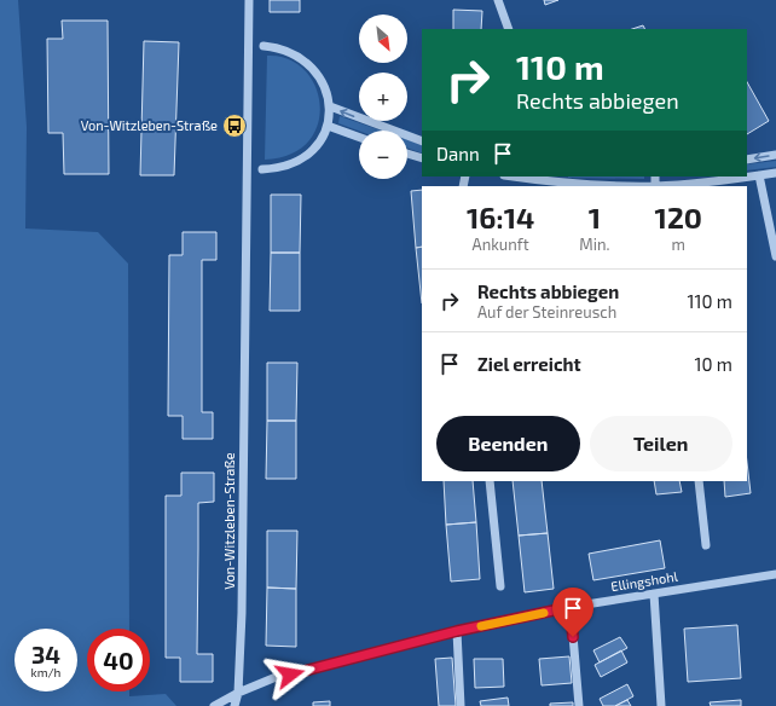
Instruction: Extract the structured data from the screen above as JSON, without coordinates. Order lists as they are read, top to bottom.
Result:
{
  "streets": {
    "street": ["Von-Witzleben-Straße", "Ellingshohl"]
  },
  "crossings": [
    ["Von-Witzleben-Straße", "Ellingshohl"]
  ],
  "places": {
    "bus stop": ["Von-Witzleben-Straße"]
  },
  "north": "bottom right",
  "page": {
    "map_buttons": ["+", "−"],
    "turn": ["110 m", "Rechts abbiegen"],
    "then": "Dann",
    "eta": [
      "16:14",
      "Ankunft",
      "1",
      "Min.",
      "120",
      "m"
    ],
    "list": [
      {
        "name": "Rechts abbiegen",
        "note": "Auf der Steinreusch",
        "value": "110 m"
      },
      {
        "name": "Ziel erreicht",
        "value": "10 m"
      }
    ],
    "buttons": ["Beenden", "Teilen"],
    "speed": "34 km/h",
    "limit": "40"
  }
}
